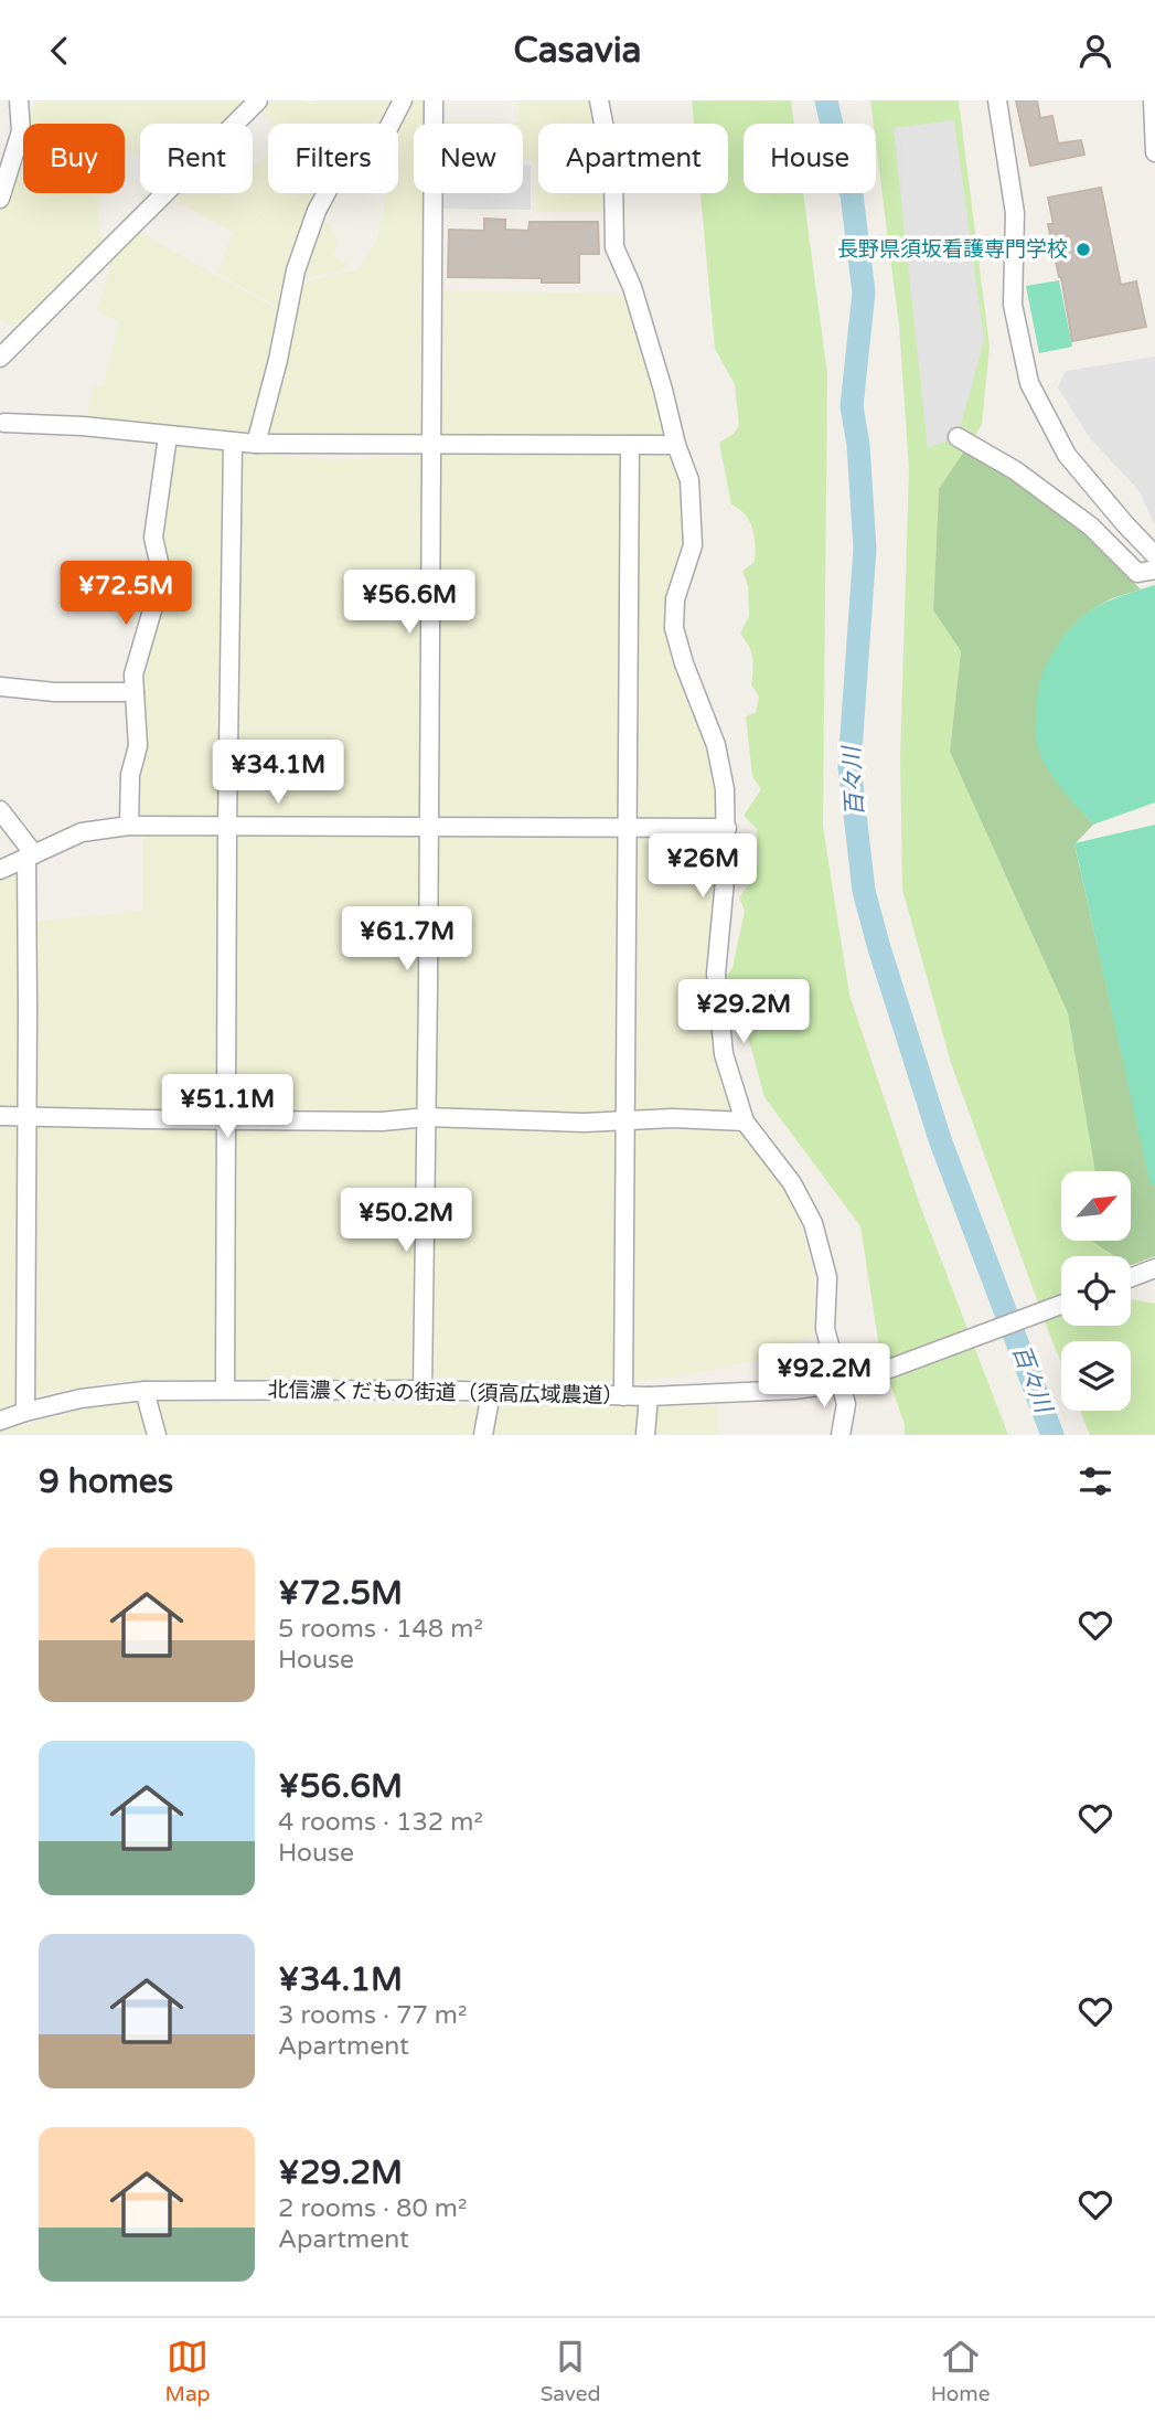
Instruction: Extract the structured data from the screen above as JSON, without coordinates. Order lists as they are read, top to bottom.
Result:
{
  "streets": {
    "street": ["北信濃くだもの街道（須高広域農道）"]
  },
  "water": ["百々川"],
  "places": ["長野県須坂看護専門学校"],
  "north": "top right",
  "page": {
    "header": "Casavia",
    "chip": [
      "Buy",
      "Rent",
      "Filters",
      "New",
      "Apartment",
      "House"
    ],
    "price": [
      "¥72.5M",
      "¥56.6M",
      "¥34.1M",
      "¥26M",
      "¥61.7M",
      "¥29.2M",
      "¥51.1M",
      "¥50.2M",
      "¥92.2M"
    ],
    "heading": "9 homes",
    "list": [
      {
        "name": "¥72.5M",
        "note": "5 rooms · 148 m² · House"
      },
      {
        "name": "¥56.6M",
        "note": "4 rooms · 132 m² · House"
      },
      {
        "name": "¥34.1M",
        "note": "3 rooms · 77 m² · Apartment"
      },
      {
        "name": "¥29.2M",
        "note": "2 rooms · 80 m² · Apartment"
      }
    ],
    "tabs": ["Map", "Saved", "Home"]
  }
}
